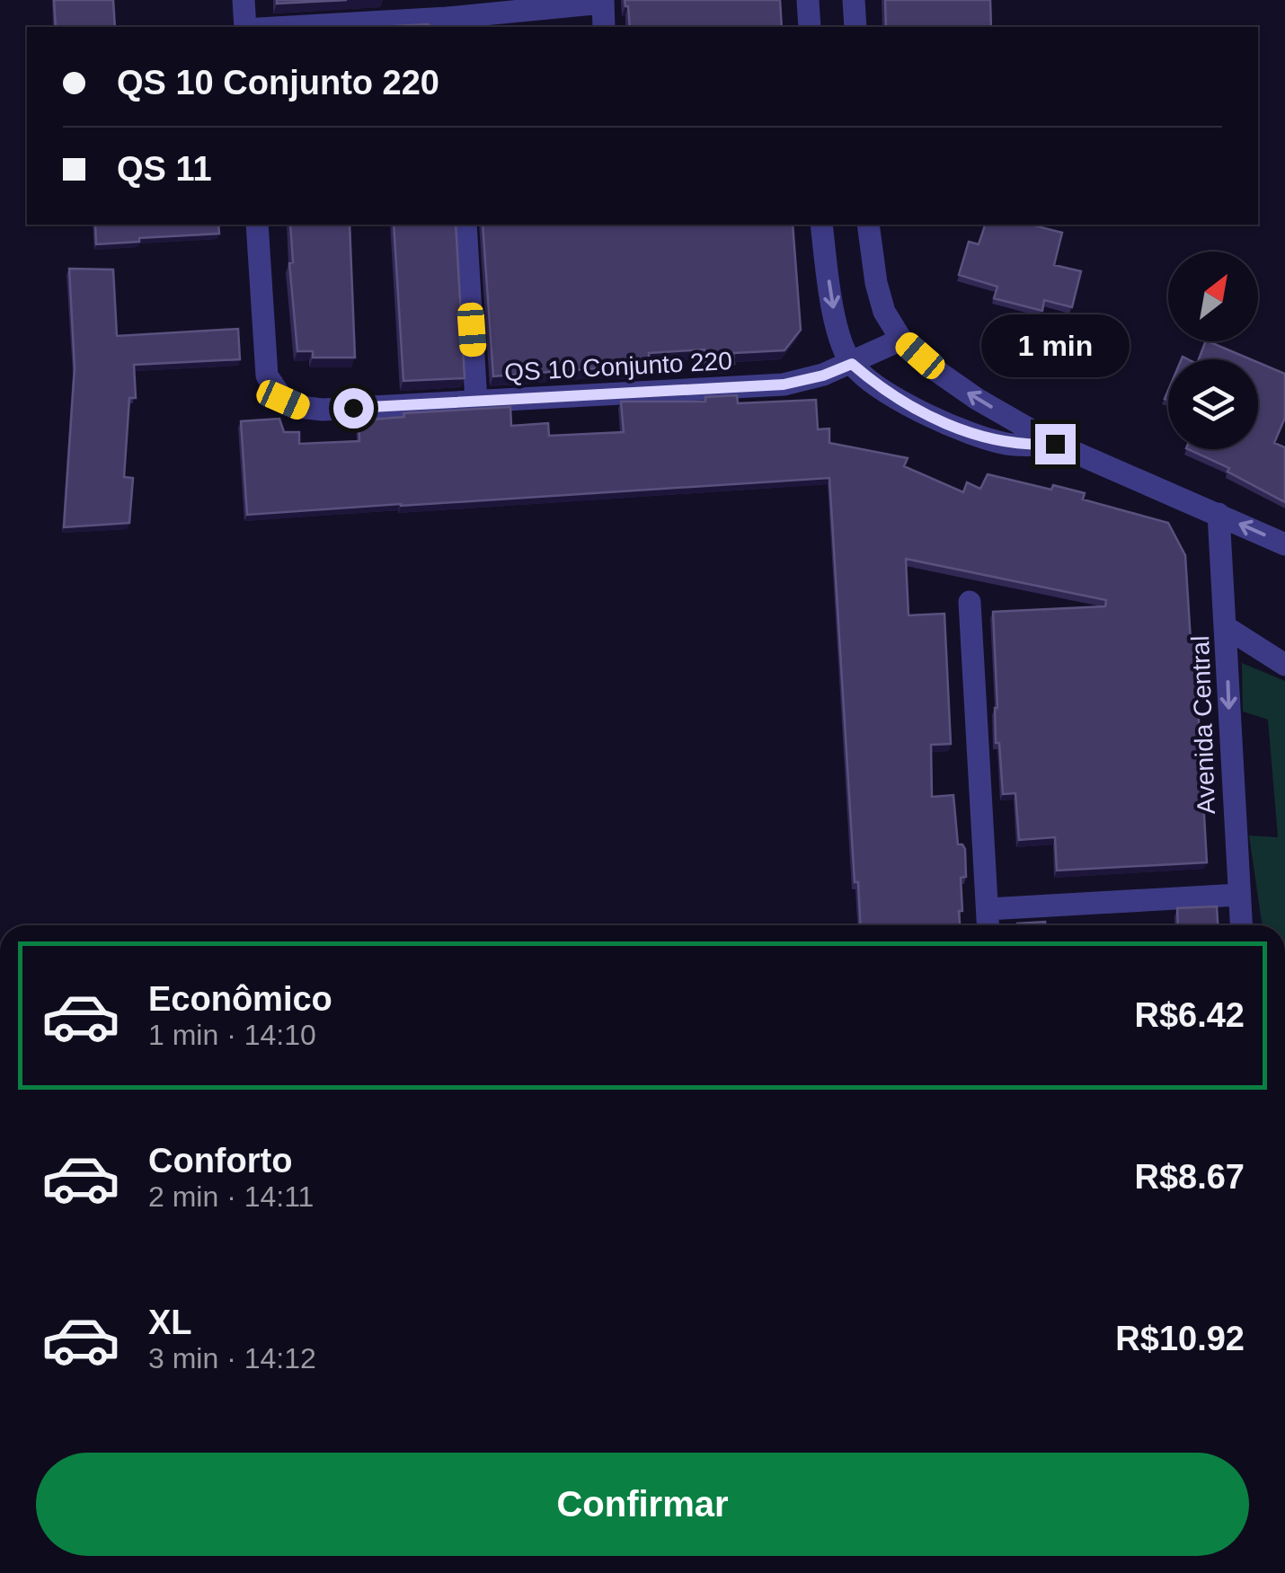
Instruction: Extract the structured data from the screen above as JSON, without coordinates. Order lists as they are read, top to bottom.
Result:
{
  "streets": {
    "street": ["QS 10 Conjunto 220", "Avenida Central"]
  },
  "one_way": ["Avenida Central"],
  "north": "top right",
  "page": {
    "banner": ["QS 10 Conjunto 220", "QS 11"],
    "bubble": "1 min",
    "list": [
      {
        "name": "Econômico",
        "note": "1 min · 14:10",
        "value": "R$6.42"
      },
      {
        "name": "Conforto",
        "note": "2 min · 14:11",
        "value": "R$8.67"
      },
      {
        "name": "XL",
        "note": "3 min · 14:12",
        "value": "R$10.92"
      }
    ],
    "buttons": "Confirmar"
  }
}
